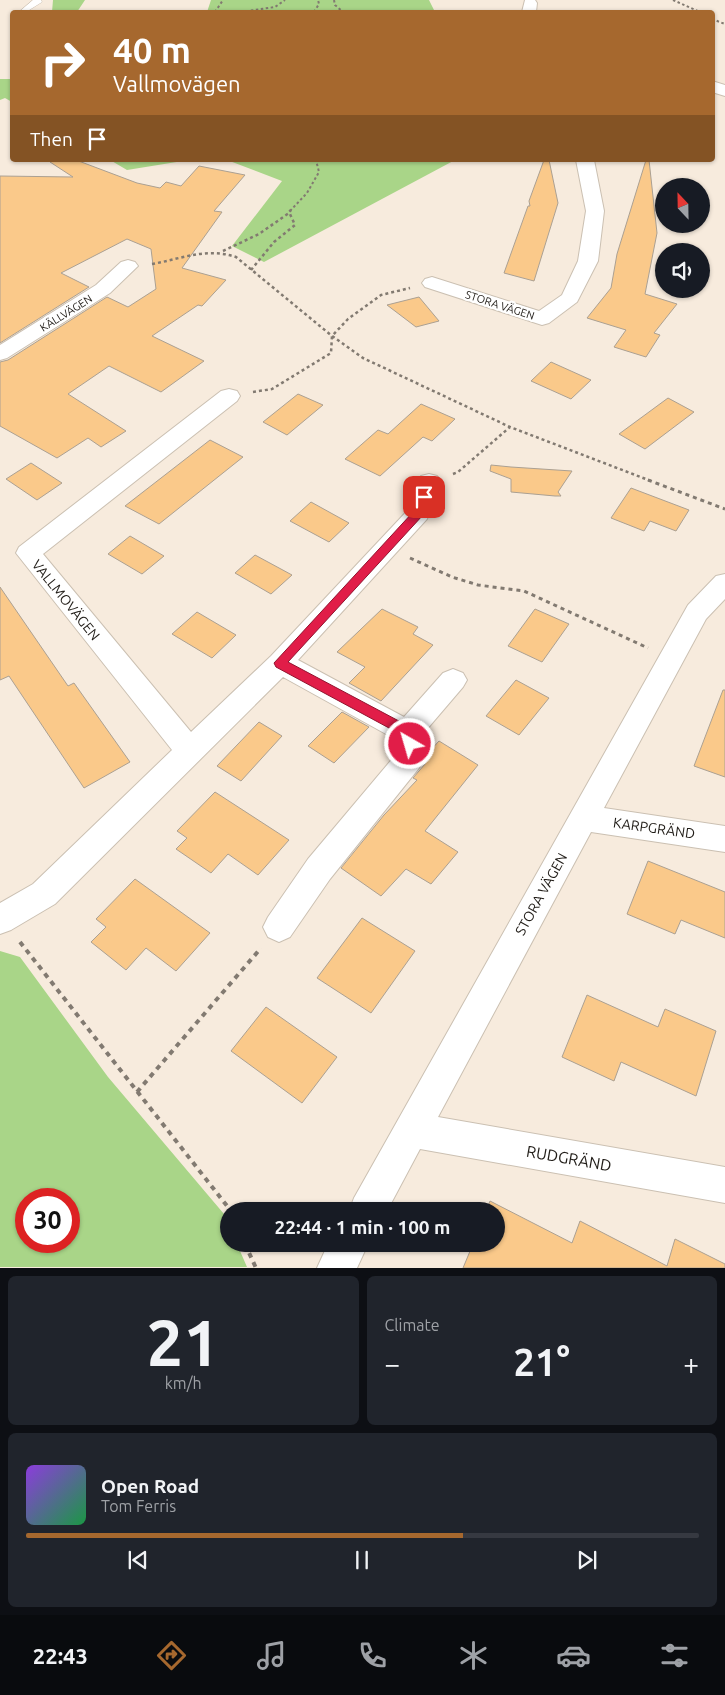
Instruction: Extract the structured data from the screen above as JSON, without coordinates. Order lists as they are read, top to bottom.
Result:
{
  "streets": {
    "street": [
      "STORA VÄGEN",
      "KÄLLVÄGEN",
      "VALLMOVÄGEN",
      "KARPGRÄND",
      "RUDGRÄND"
    ]
  },
  "crossings": [
    ["STORA VÄGEN", "KARPGRÄND"],
    ["STORA VÄGEN", "RUDGRÄND"]
  ],
  "north": "top",
  "page": {
    "turn": ["40 m", "Vallmovägen"],
    "then": "Then",
    "limit": "30",
    "trip": "22:44 · 1 min · 100 m",
    "tile": [
      ["21", "km/h"],
      "Climate"
    ],
    "heat": ["−", "21°", "+"],
    "song": ["Open Road", "Tom Ferris"],
    "tabs": "22:43"
  }
}
